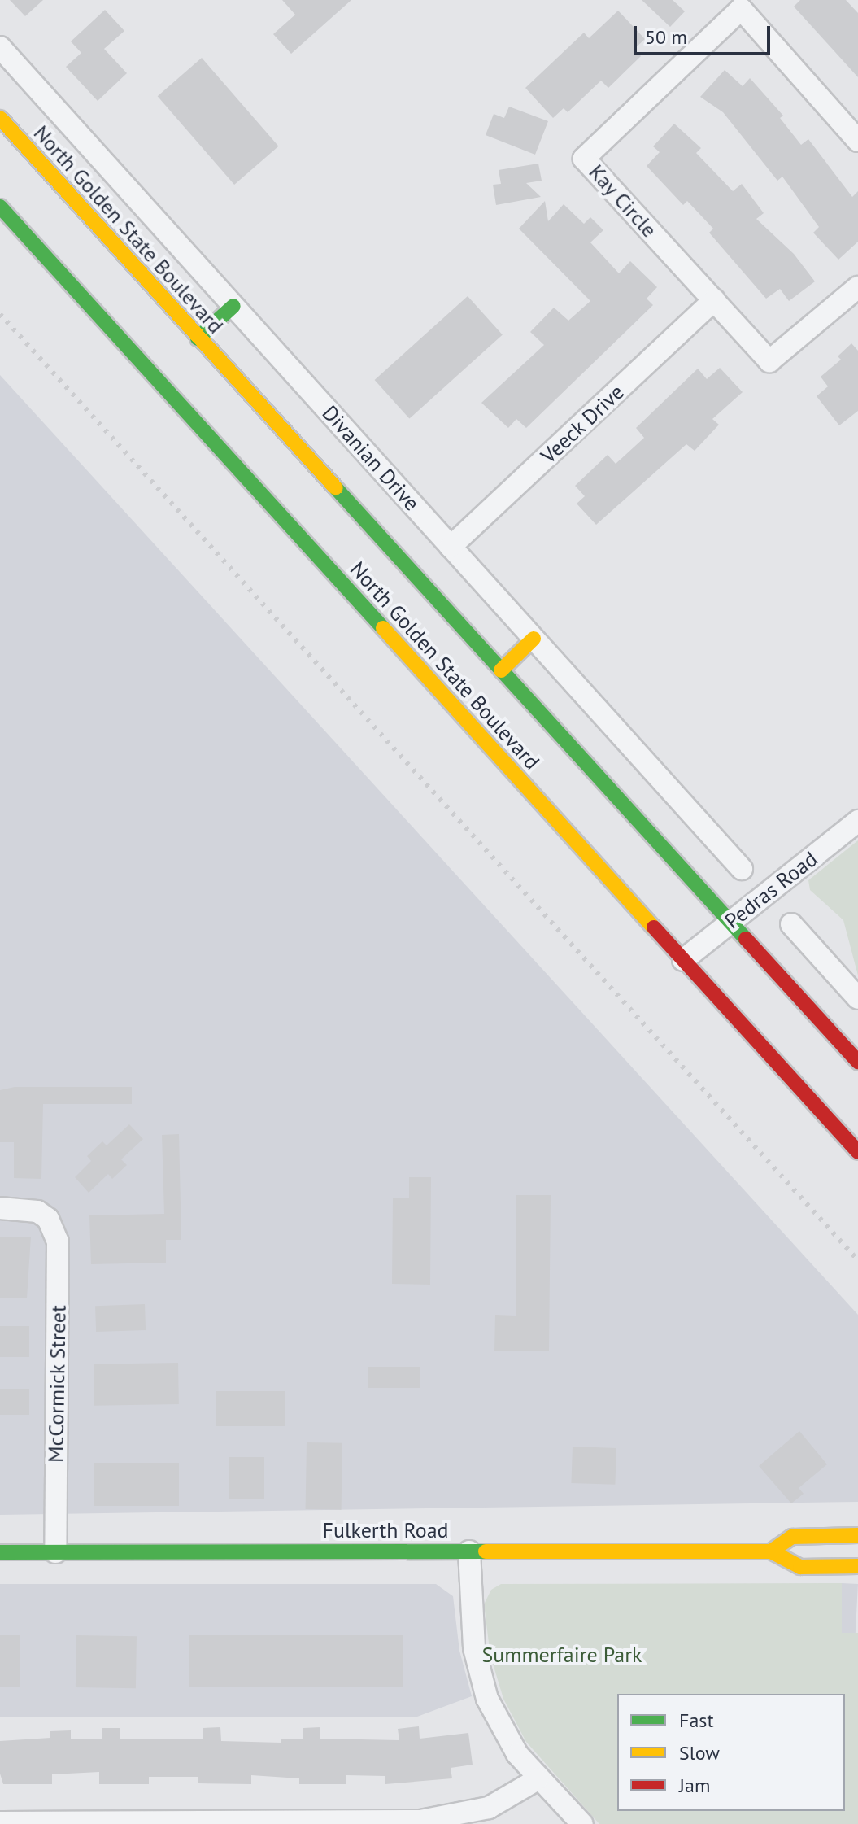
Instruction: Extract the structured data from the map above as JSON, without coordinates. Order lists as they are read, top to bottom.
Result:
{
  "streets": {
    "main road": ["North Golden State Boulevard", "Fulkerth Road"],
    "street": [
      "Kay Circle",
      "Veeck Drive",
      "Divanian Drive",
      "Pedras Road",
      "McCormick Street"
    ]
  },
  "crossings": [
    ["Kay Circle", "Veeck Drive"],
    ["North Golden State Boulevard", "Pedras Road"],
    ["Veeck Drive", "Divanian Drive"],
    ["McCormick Street", "Fulkerth Road"]
  ],
  "parks": ["Summerfaire Park"],
  "legend": ["Fast", "Slow", "Jam"],
  "scale_bar": "50 m"
}
